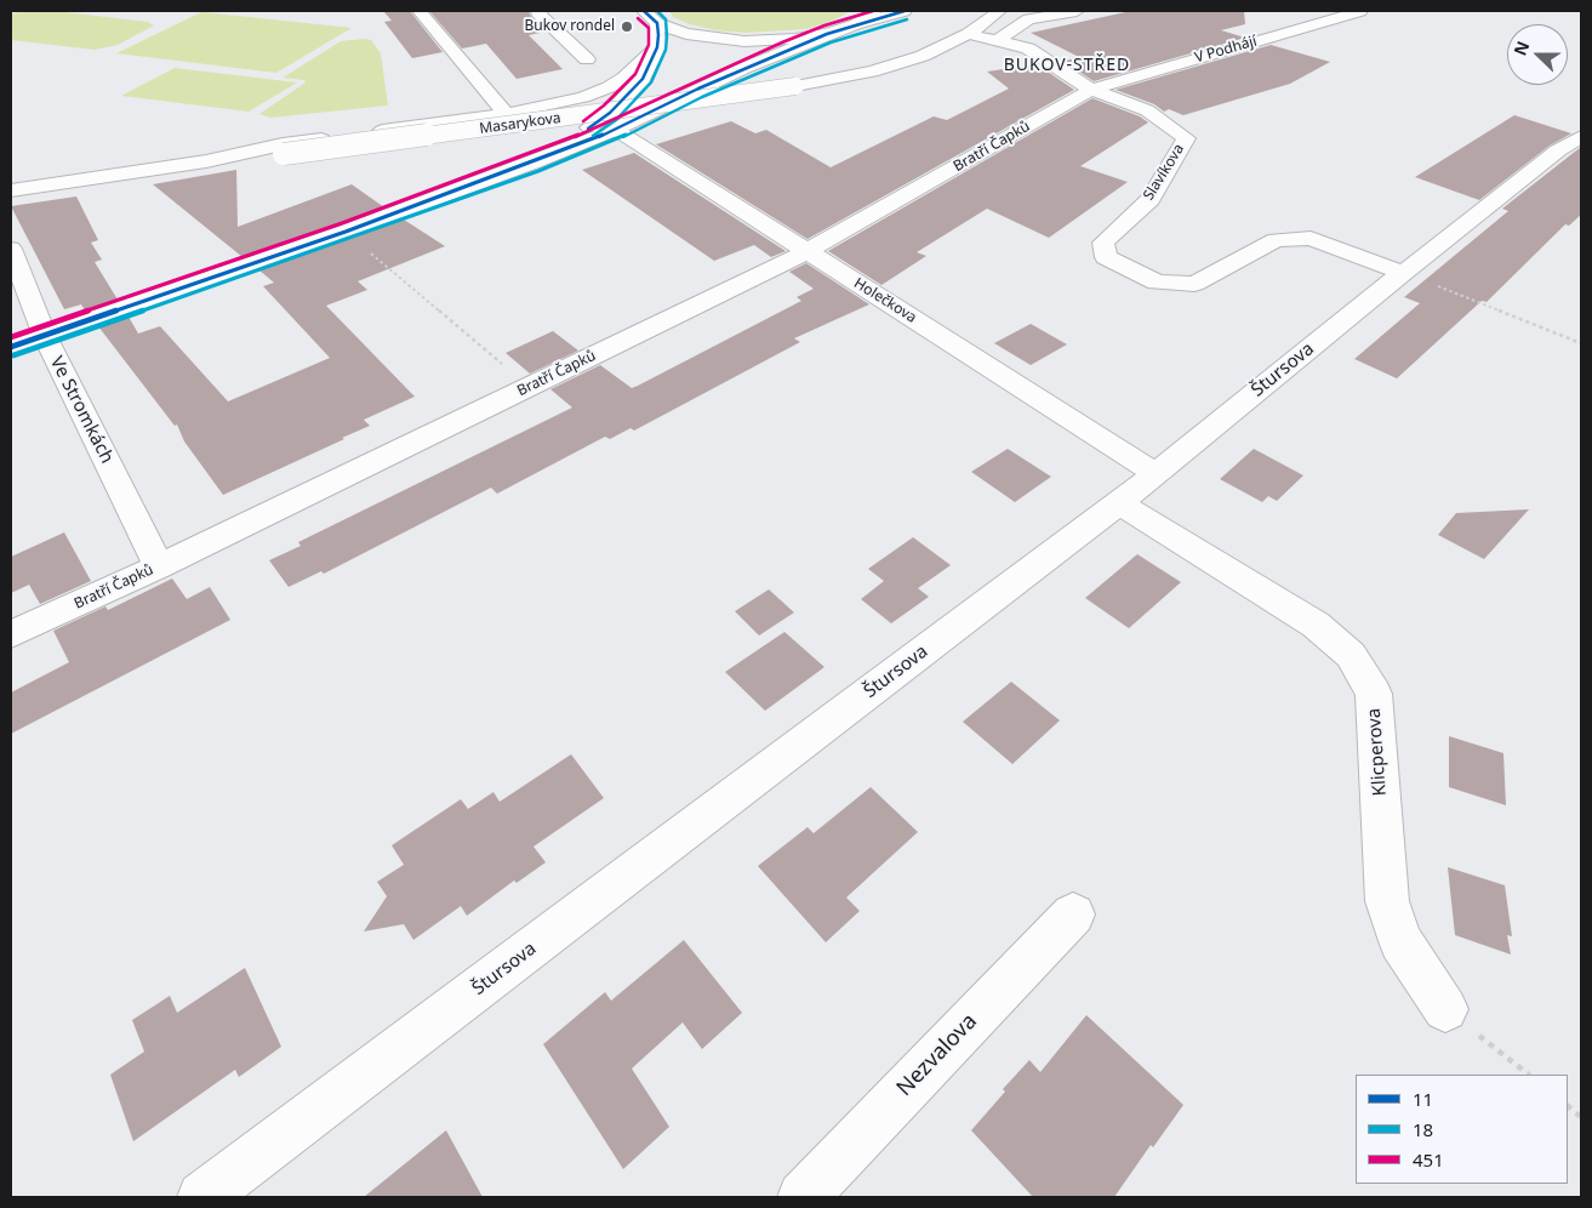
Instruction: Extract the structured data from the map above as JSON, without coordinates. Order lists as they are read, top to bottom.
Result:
{
  "streets": {
    "street": [
      "V Podhájí",
      "Masarykova",
      "Bratří Čapků",
      "Slavíkova",
      "Holečkova",
      "Štursova",
      "Ve Stromkách",
      "Klicperova",
      "Nezvalova"
    ]
  },
  "crossings": [
    ["V Podhájí", "Bratří Čapků"],
    ["V Podhájí", "Slavíkova"],
    ["Masarykova", "Slavíkova"],
    ["Bratří Čapků", "Slavíkova"],
    ["Bratří Čapků", "Holečkova"],
    ["Bratří Čapků", "Ve Stromkách"],
    ["Slavíkova", "Štursova"],
    ["Holečkova", "Štursova"],
    ["Štursova", "Klicperova"]
  ],
  "districts": ["BUKOV-STŘED"],
  "places": ["Bukov rondel"],
  "lines": ["transit line 11", "transit line 18", "transit line 451"],
  "legend": ["11", "18", "451"],
  "north": "left"
}
